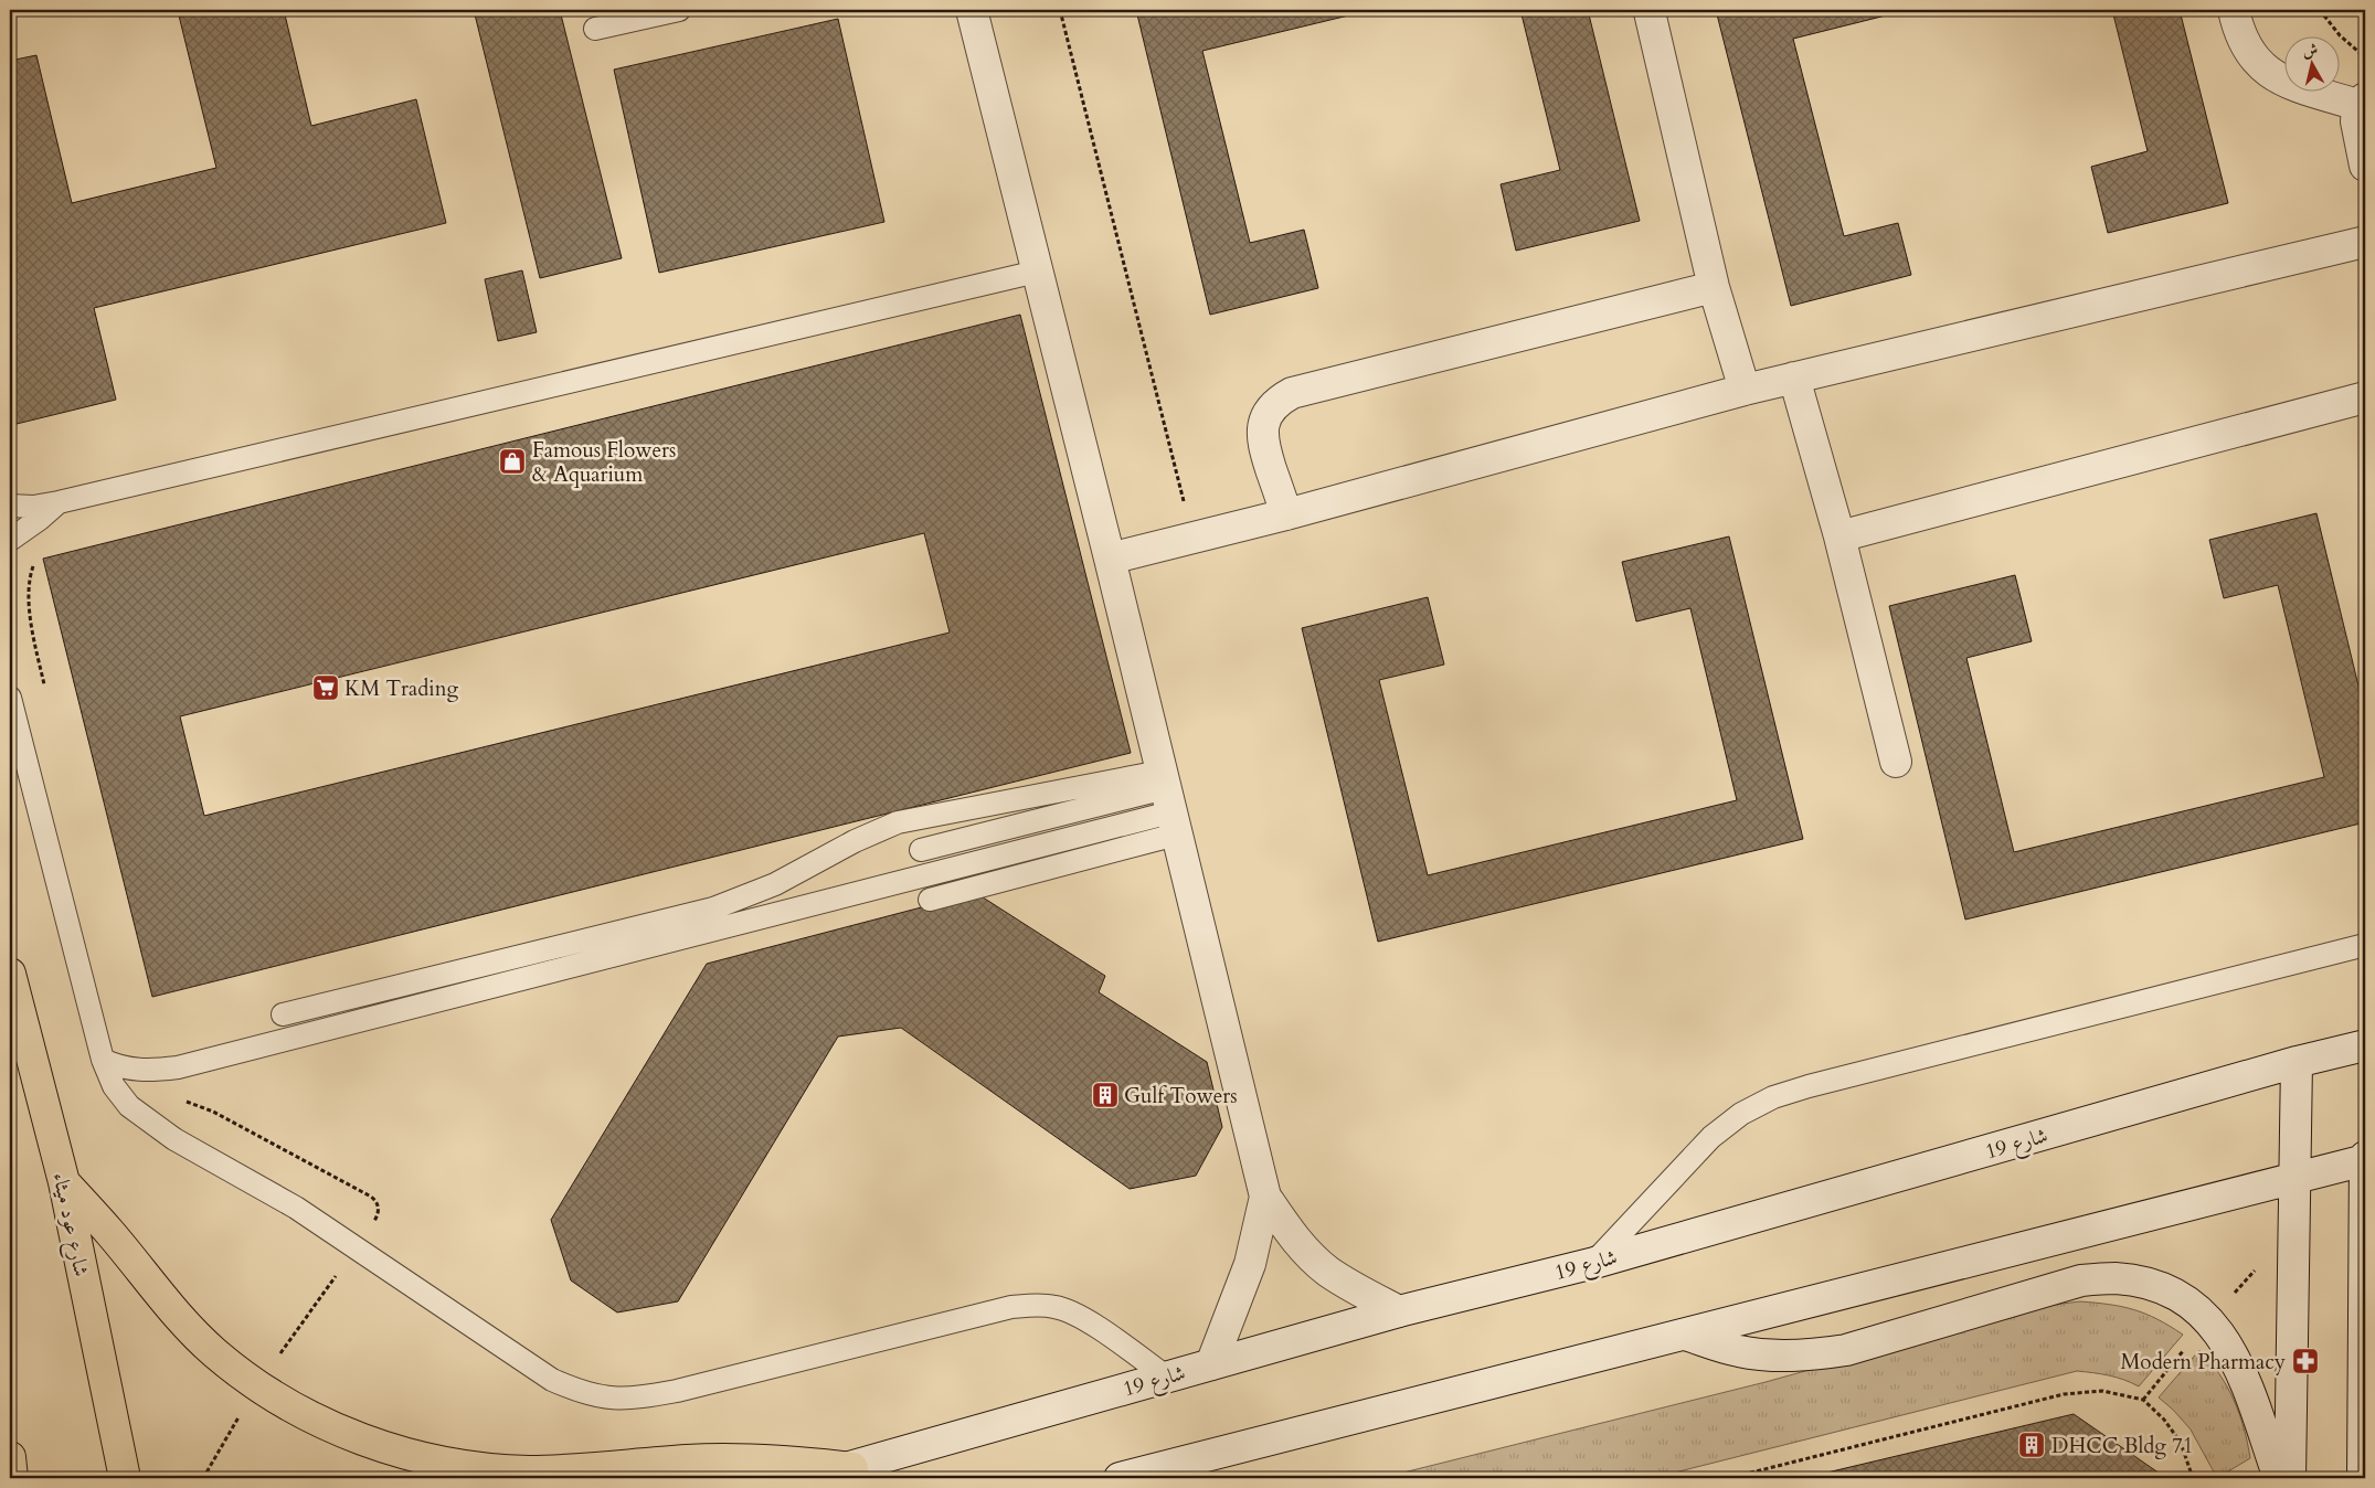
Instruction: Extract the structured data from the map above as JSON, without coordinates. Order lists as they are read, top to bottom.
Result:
{
  "streets": {
    "main road": ["شارع عود ميثاء"],
    "street": ["شارع 19"]
  },
  "places": {
    "shop": ["Famous Flowers & Aquarium"],
    "supermarket": ["KM Trading"],
    "building": ["Gulf Towers", "DHCC Bldg 71"],
    "pharmacy": ["Modern Pharmacy"]
  },
  "north": "top"
}
